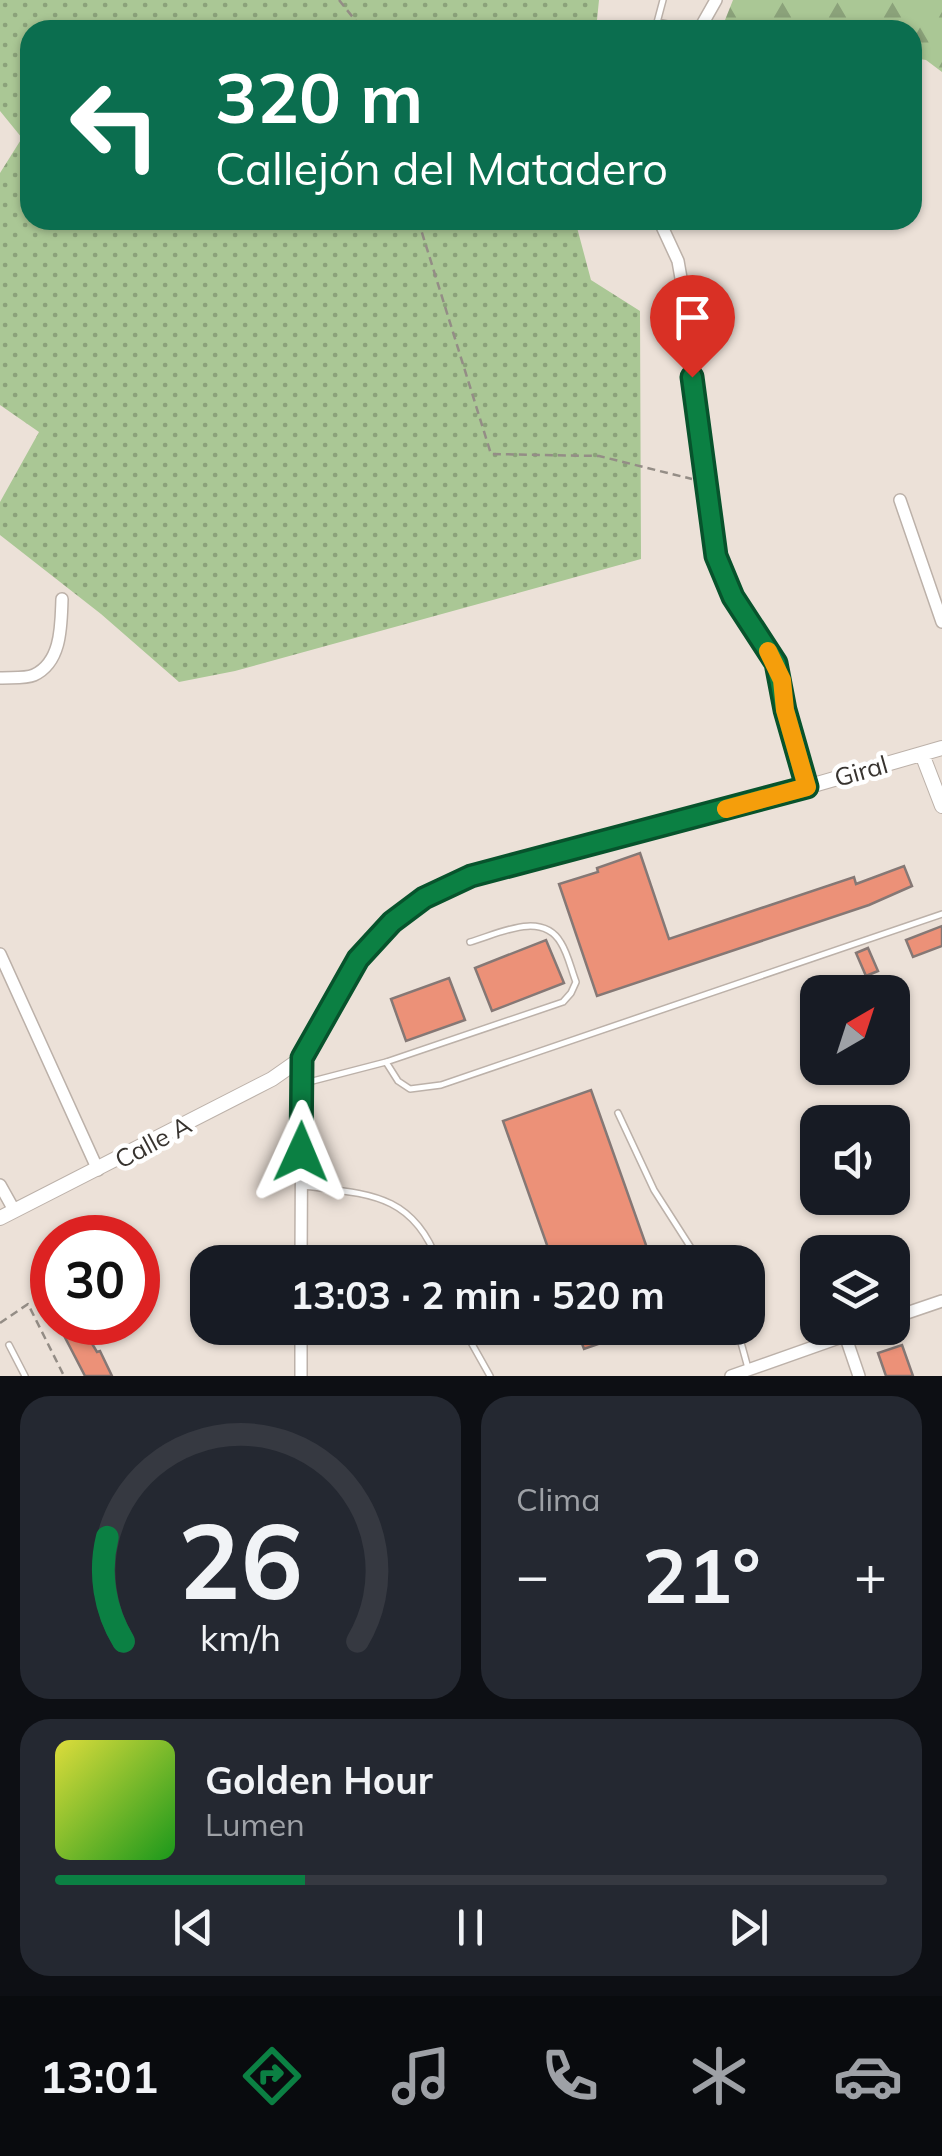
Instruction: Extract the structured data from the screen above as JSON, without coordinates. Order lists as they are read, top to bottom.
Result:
{
  "streets": {
    "street": ["Giral", "Calle A"]
  },
  "crossings": [
    ["Giral", "Calle A"]
  ],
  "north": "top right",
  "page": {
    "turn": ["320 m", "Callejón del Matadero"],
    "limit": "30",
    "trip": "13:03 · 2 min · 520 m",
    "tile": "Clima",
    "heat": ["−", "21°", "+"],
    "song": ["Golden Hour", "Lumen"],
    "tabs": "13:01",
    "gauge": ["26", "km/h"]
  }
}
